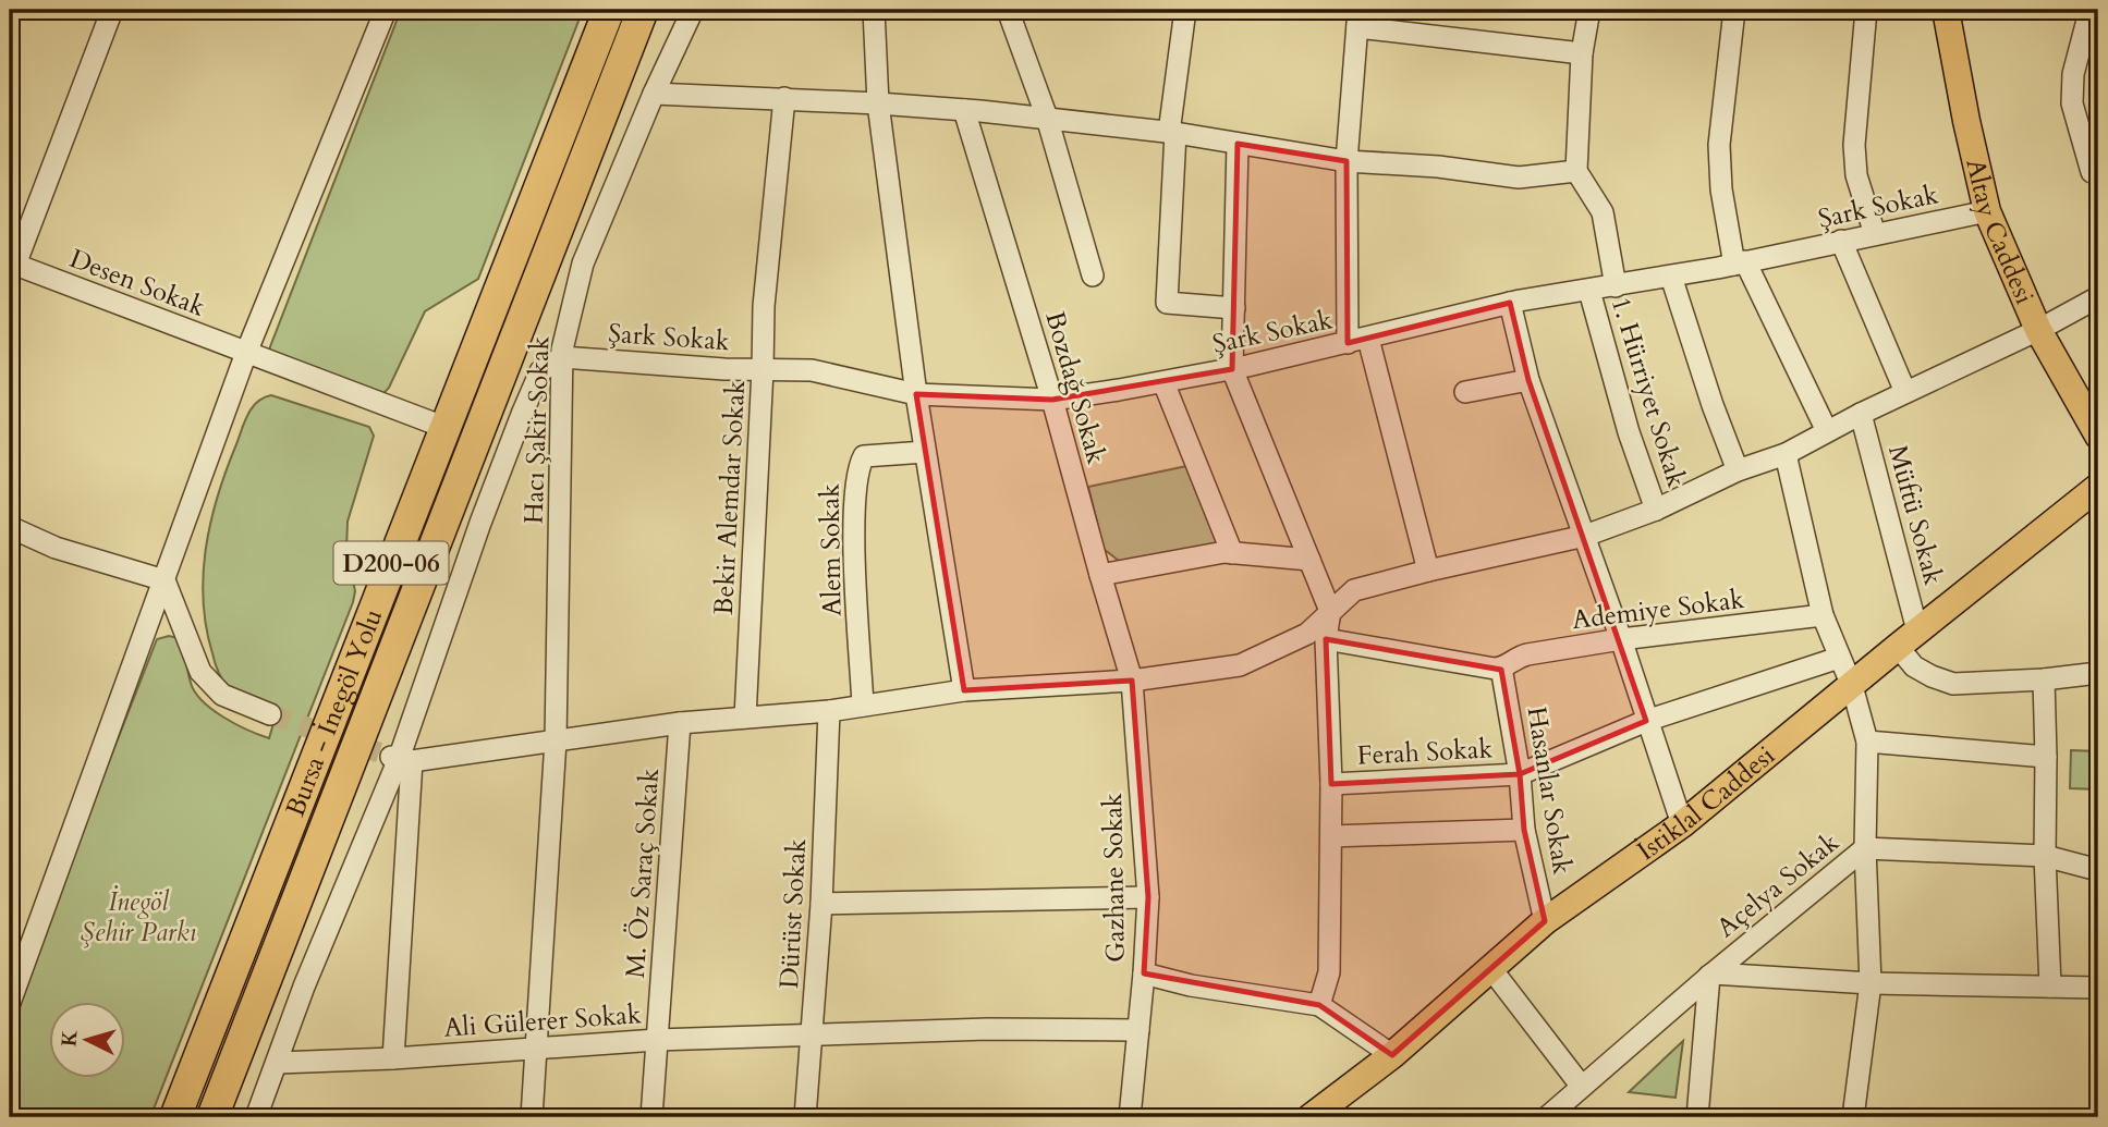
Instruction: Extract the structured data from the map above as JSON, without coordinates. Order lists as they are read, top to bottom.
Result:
{
  "streets": {
    "highway": ["D200-06", "Bursa - İnegöl Yolu"],
    "main road": ["Altay Caddesi", "İstiklal Caddesi"],
    "street": [
      "Şark Sokak",
      "Desen Sokak",
      "Bozdağ Sokak",
      "1. Hürriyet Sokak",
      "Hacı Şakir Sokak",
      "Bekir Alemdar Sokak",
      "Müftü Sokak",
      "Alem Sokak",
      "Ademiye Sokak",
      "Ferah Sokak",
      "Hasanlar Sokak",
      "M. Öz Saraç Sokak",
      "Gazhane Sokak",
      "Açelya Sokak",
      "Dürüst Sokak",
      "Ali Gülerer Sokak"
    ]
  },
  "crossings": [
    ["Şark Sokak", "Altay Caddesi"],
    ["Şark Sokak", "Bozdağ Sokak"],
    ["Şark Sokak", "1. Hürriyet Sokak"],
    ["Şark Sokak", "Hacı Şakir Sokak"],
    ["Şark Sokak", "Bekir Alemdar Sokak"],
    ["Desen Sokak", "Bursa - İnegöl Yolu"],
    ["Bozdağ Sokak", "Gazhane Sokak"],
    ["Hacı Şakir Sokak", "Ali Gülerer Sokak"],
    ["Müftü Sokak", "İstiklal Caddesi"],
    ["Ademiye Sokak", "Hasanlar Sokak"],
    ["Ferah Sokak", "Hasanlar Sokak"],
    ["Hasanlar Sokak", "İstiklal Caddesi"],
    ["M. Öz Saraç Sokak", "Ali Gülerer Sokak"],
    ["Gazhane Sokak", "Ali Gülerer Sokak"],
    ["Dürüst Sokak", "Ali Gülerer Sokak"]
  ],
  "parks": ["İnegöl Şehir Parkı"],
  "north": "left"
}
